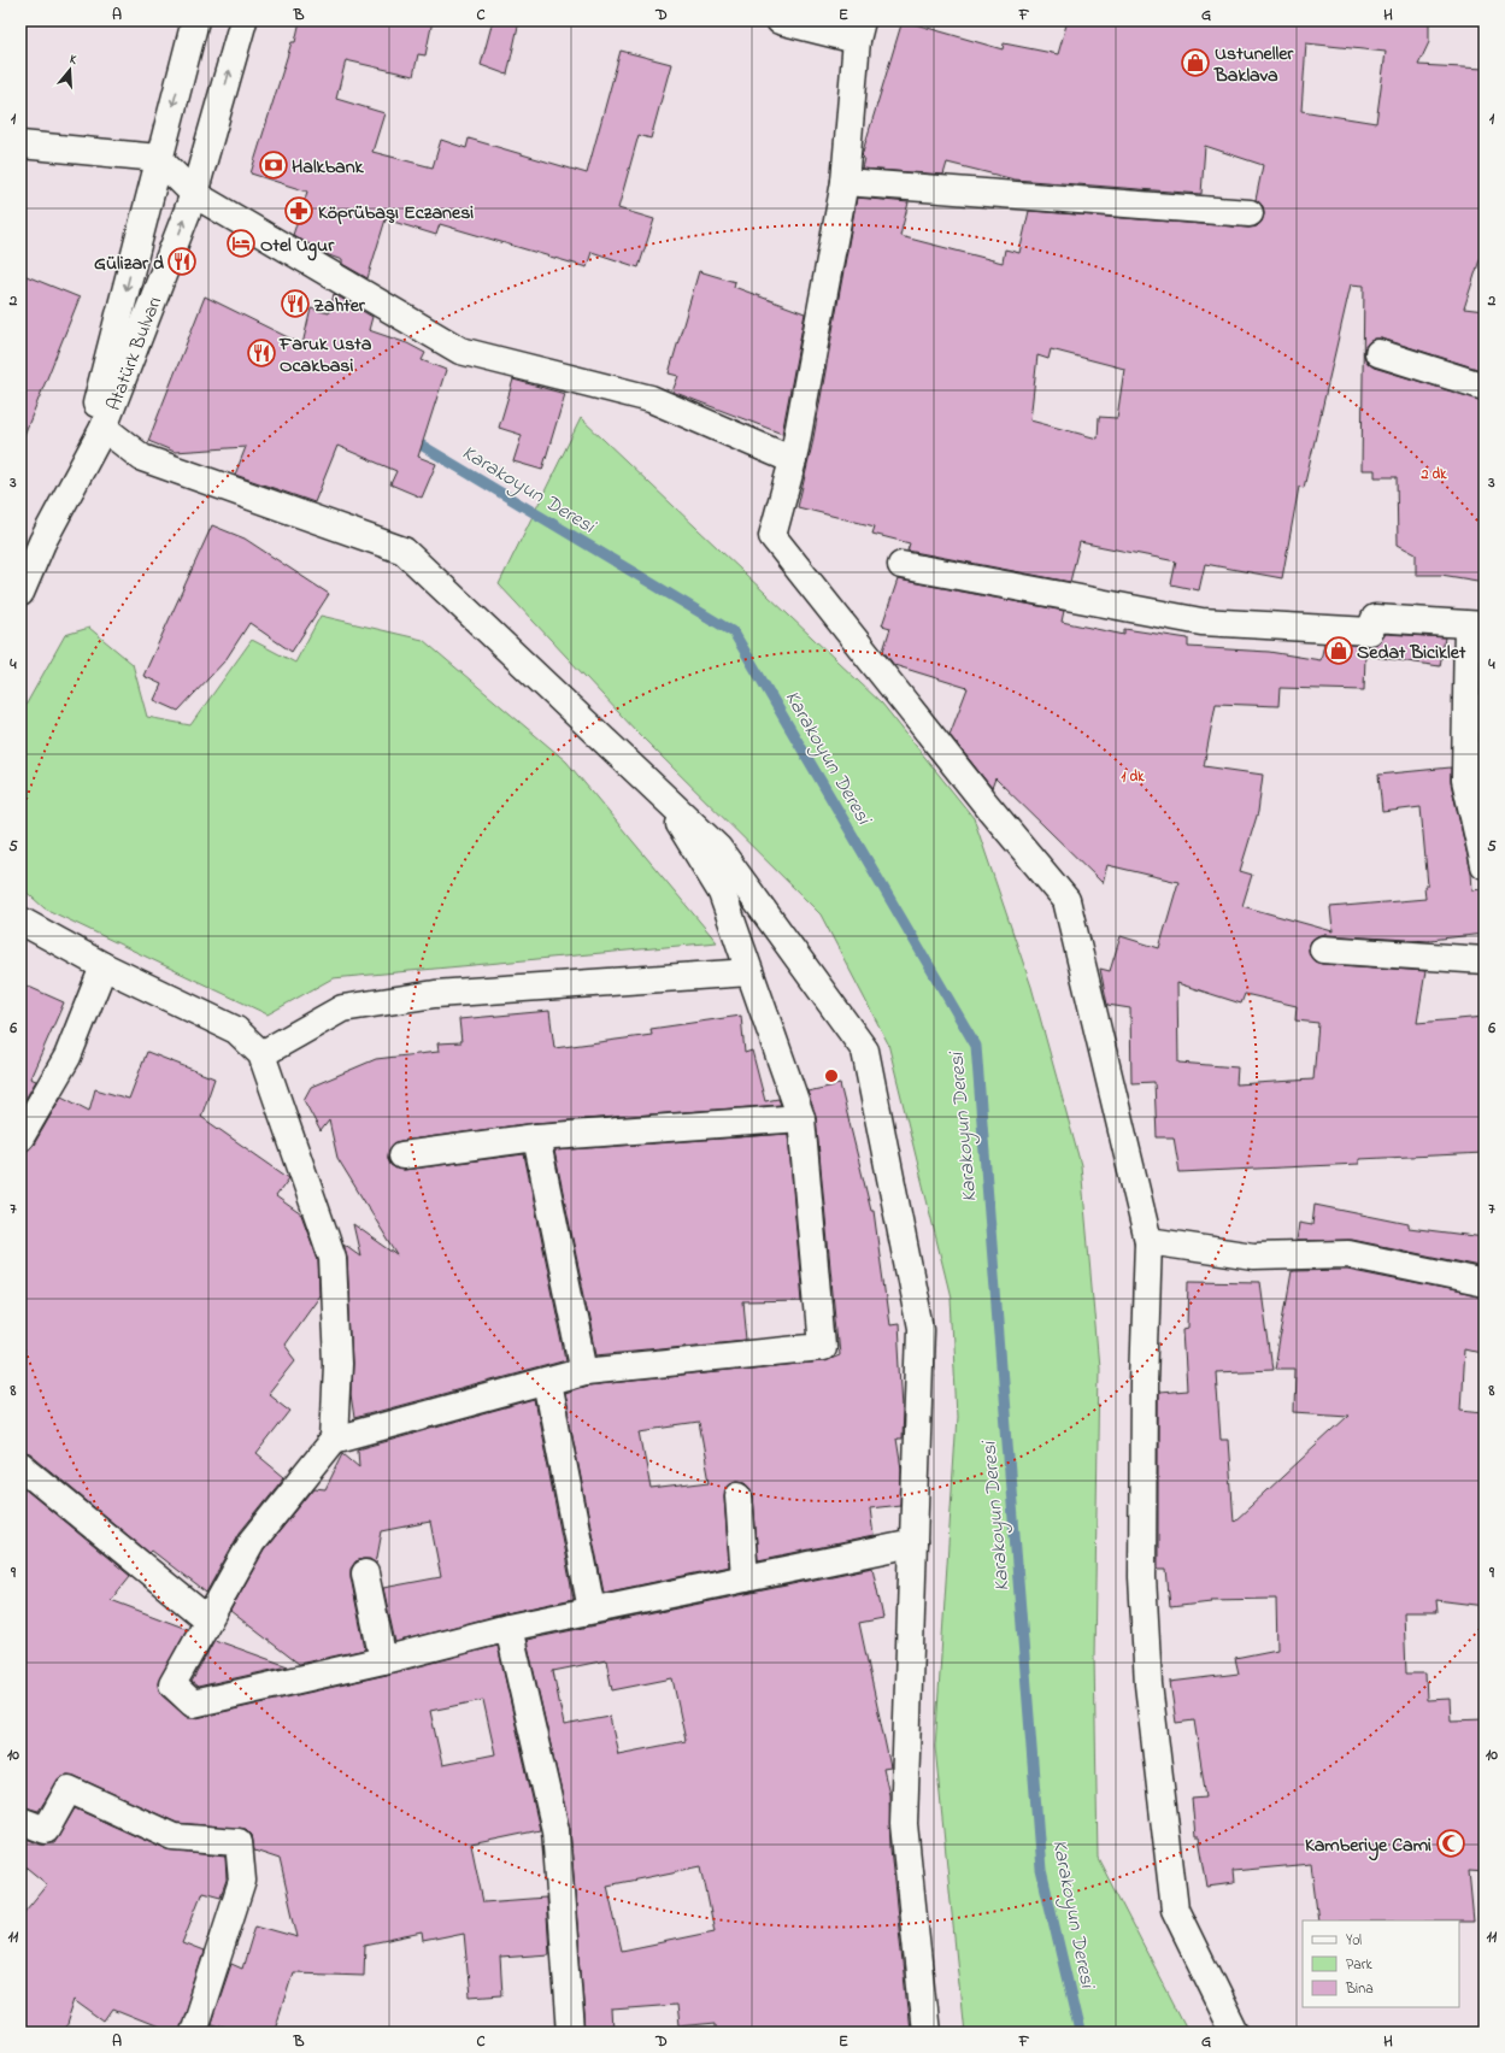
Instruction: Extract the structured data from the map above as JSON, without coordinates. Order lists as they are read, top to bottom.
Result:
{
  "streets": {
    "street": ["Atatürk Bulvarı"]
  },
  "water": ["Karakoyun Deresi"],
  "places": {
    "shop": ["Ustuneller Baklava", "Sedat Biciklet"],
    "bank": ["Halkbank"],
    "pharmacy": ["Köprübaşı Eczanesi"],
    "hotel": ["Otel Ugur"],
    "restaurant": ["Gülizar d", "Zahter", "Faruk Usta Ocakbasi"],
    "mosque": ["Kamberiye Cami"]
  },
  "legend": ["Yol", "Park", "Bina"],
  "north": "top",
  "grid": {
    "columns": [
      "A",
      "B",
      "C",
      "D",
      "E",
      "F",
      "G",
      "H"
    ],
    "rows": [
      "1",
      "2",
      "3",
      "4",
      "5",
      "6",
      "7",
      "8",
      "9",
      "10",
      "11"
    ]
  },
  "rings": ["2 dk", "1 dk"]
}
